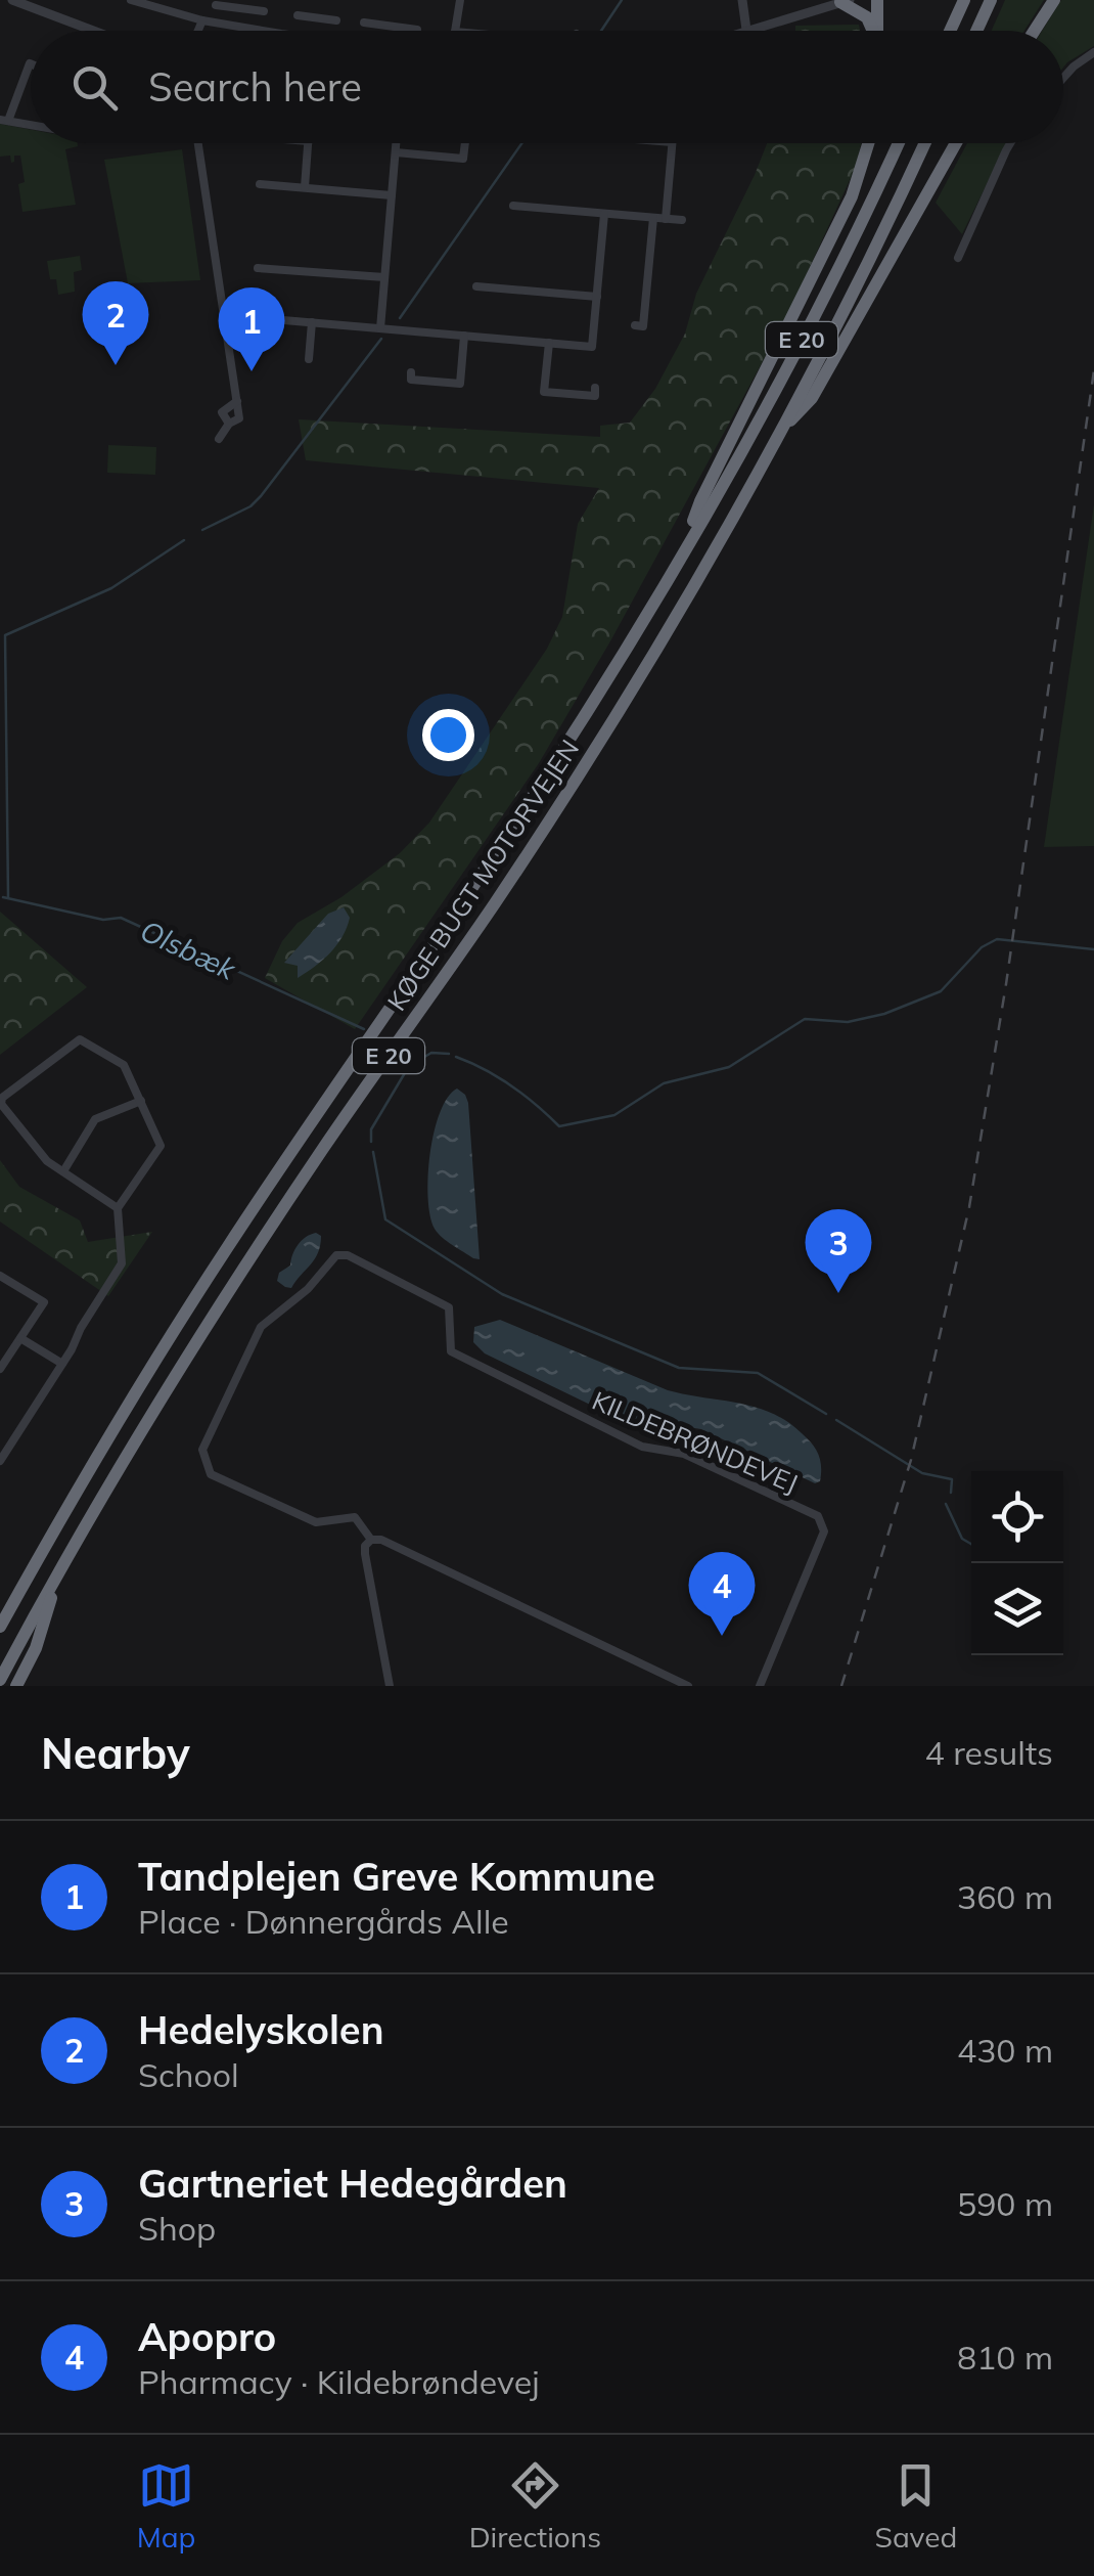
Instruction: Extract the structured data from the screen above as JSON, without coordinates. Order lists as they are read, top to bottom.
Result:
{
  "streets": {
    "highway": ["E 20", "KØGE BUGT MOTORVEJEN"],
    "street": ["KILDEBRØNDEVEJ"]
  },
  "water": ["Olsbæk"],
  "page": {
    "search": "Search here",
    "pins": [
      "2",
      "1",
      "3",
      "4"
    ],
    "heading": ["Nearby", "4 results"],
    "list": [
      {
        "mark": "1",
        "name": "Tandplejen Greve Kommune",
        "note": "Place · Dønnergårds Alle",
        "value": "360 m"
      },
      {
        "mark": "2",
        "name": "Hedelyskolen",
        "note": "School",
        "value": "430 m"
      },
      {
        "mark": "3",
        "name": "Gartneriet Hedegården",
        "note": "Shop",
        "value": "590 m"
      },
      {
        "mark": "4",
        "name": "Apopro",
        "note": "Pharmacy · Kildebrøndevej",
        "value": "810 m"
      }
    ],
    "nav": ["Map", "Directions", "Saved"]
  }
}
